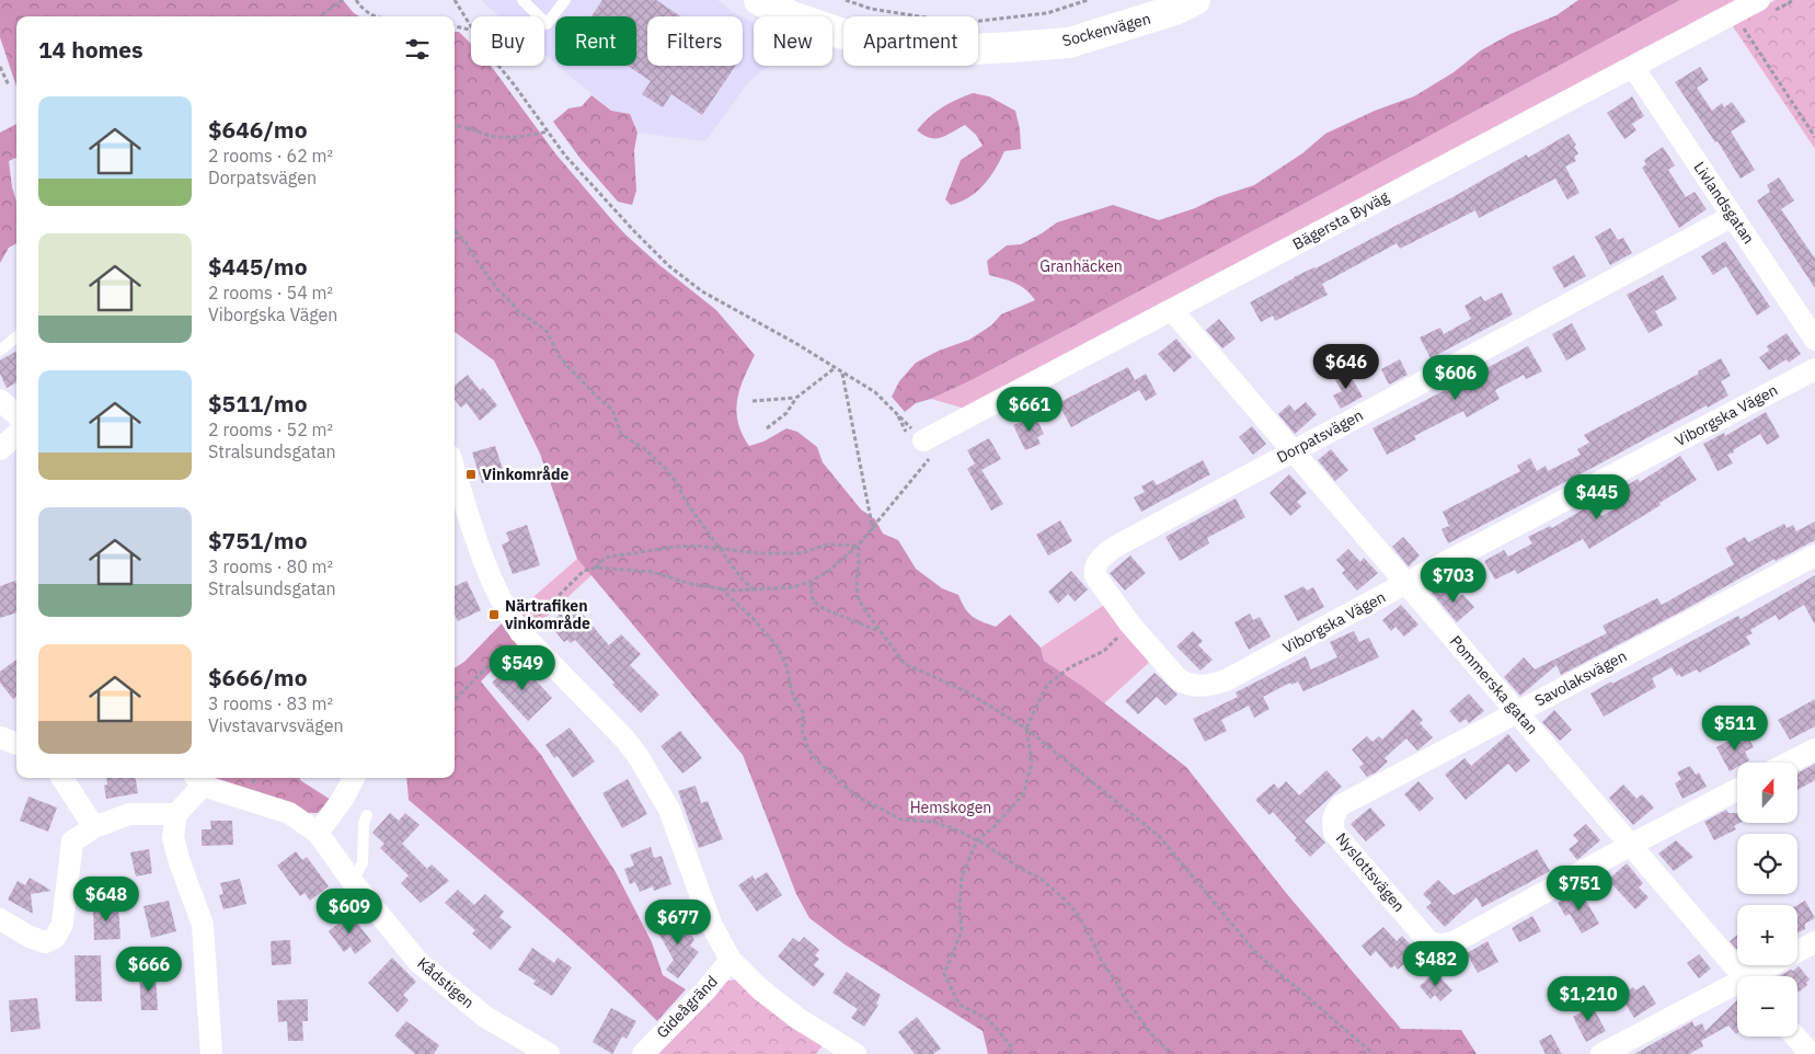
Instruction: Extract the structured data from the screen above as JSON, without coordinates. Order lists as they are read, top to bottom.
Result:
{
  "streets": {
    "main road": ["Sockenvägen"],
    "street": [
      "Livlandsgatan",
      "Bägersta Byväg",
      "Viborgska Vägen",
      "Dorpatsvägen",
      "Savolaksvägen",
      "Pommerska gatan",
      "Nyslottsvägen",
      "Kådstigen",
      "Gideågränd"
    ]
  },
  "crossings": [
    ["Livlandsgatan", "Bägersta Byväg"],
    ["Livlandsgatan", "Dorpatsvägen"],
    ["Bägersta Byväg", "Pommerska gatan"],
    ["Viborgska Vägen", "Dorpatsvägen"],
    ["Viborgska Vägen", "Pommerska gatan"],
    ["Dorpatsvägen", "Pommerska gatan"],
    ["Savolaksvägen", "Pommerska gatan"],
    ["Savolaksvägen", "Nyslottsvägen"],
    ["Pommerska gatan", "Nyslottsvägen"]
  ],
  "parks": ["Granhäcken", "Hemskogen"],
  "places": {
    "transit": ["Vinkområde", "Närtrafiken vinkområde"]
  },
  "north": "top",
  "page": {
    "chip": [
      "Buy",
      "Rent",
      "Filters",
      "New",
      "Apartment"
    ],
    "heading": "14 homes",
    "list": [
      {
        "name": "$646/mo",
        "note": "2 rooms · 62 m² · Dorpatsvägen"
      },
      {
        "name": "$445/mo",
        "note": "2 rooms · 54 m² · Viborgska Vägen"
      },
      {
        "name": "$511/mo",
        "note": "2 rooms · 52 m² · Stralsundsgatan"
      },
      {
        "name": "$751/mo",
        "note": "3 rooms · 80 m² · Stralsundsgatan"
      },
      {
        "name": "$666/mo",
        "note": "3 rooms · 83 m² · Vivstavarvsvägen"
      }
    ],
    "price": [
      "$646",
      "$606",
      "$661",
      "$445",
      "$703",
      "$549",
      "$511",
      "$751",
      "$648",
      "$609",
      "$677",
      "$482",
      "$666",
      "$1,210"
    ],
    "map_buttons": ["+", "−"]
  }
}
